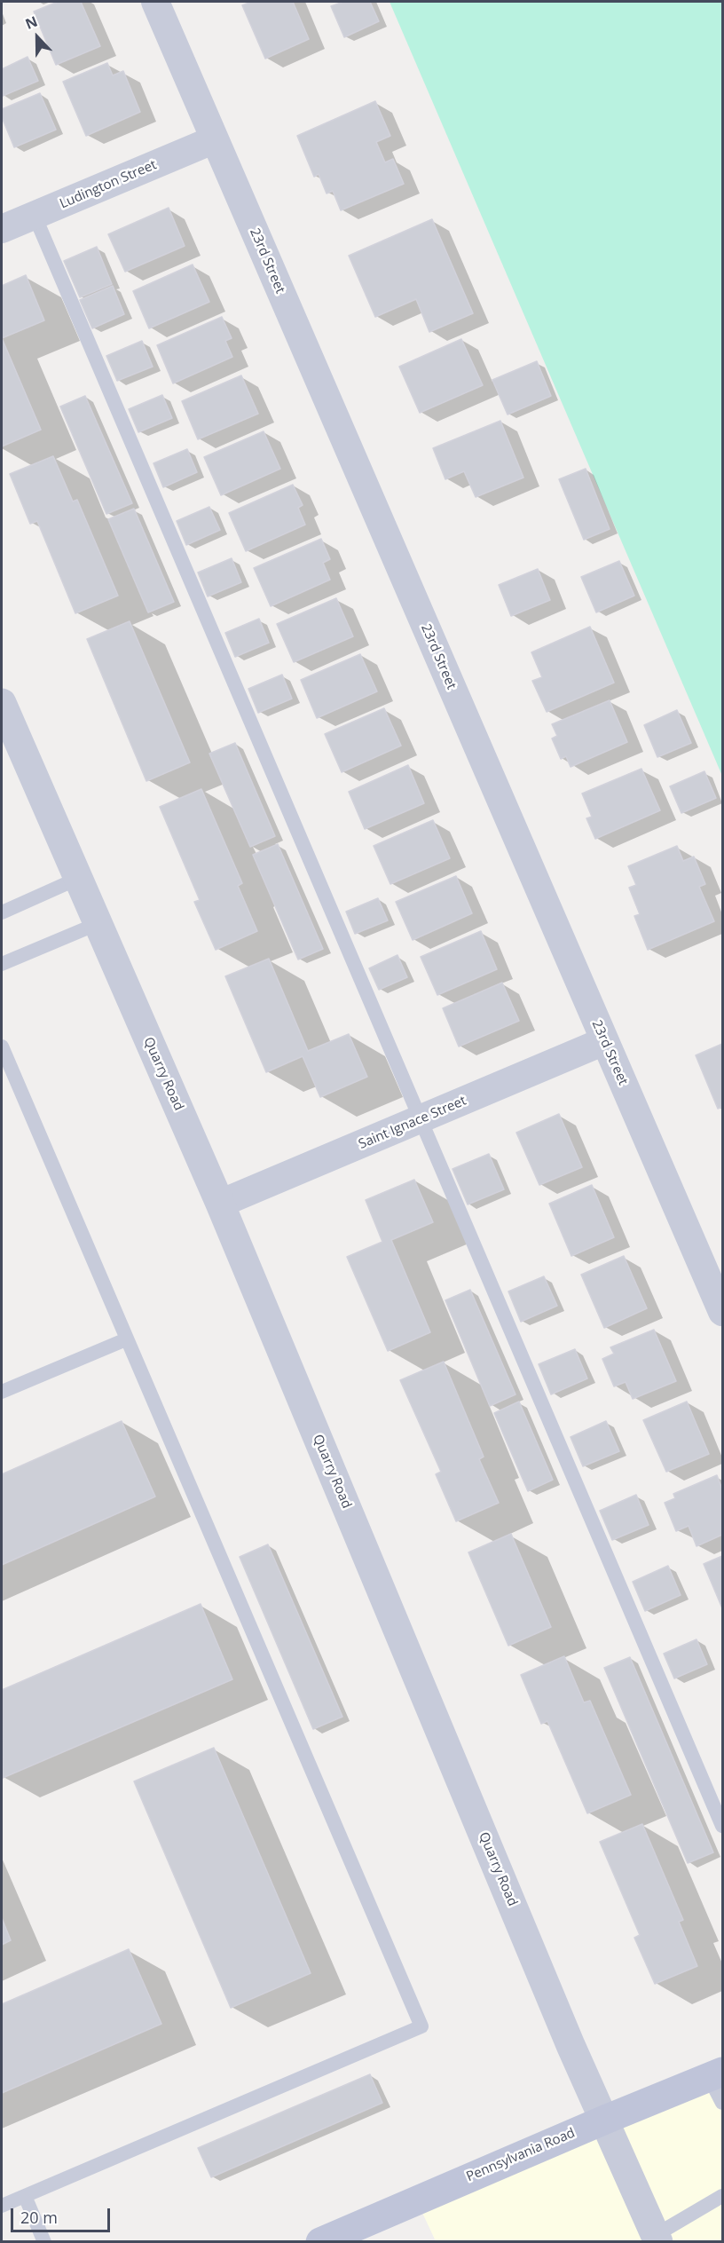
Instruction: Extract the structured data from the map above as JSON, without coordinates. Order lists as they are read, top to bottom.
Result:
{
  "streets": {
    "main road": ["Pennsylvania Road"],
    "street": [
      "Ludington Street",
      "23rd Street",
      "Quarry Road",
      "Saint Ignace Street"
    ]
  },
  "crossings": [
    ["Ludington Street", "23rd Street"],
    ["23rd Street", "Saint Ignace Street"],
    ["Quarry Road", "Saint Ignace Street"],
    ["Quarry Road", "Pennsylvania Road"]
  ],
  "scale_bar": "20 m",
  "north": "top"
}
